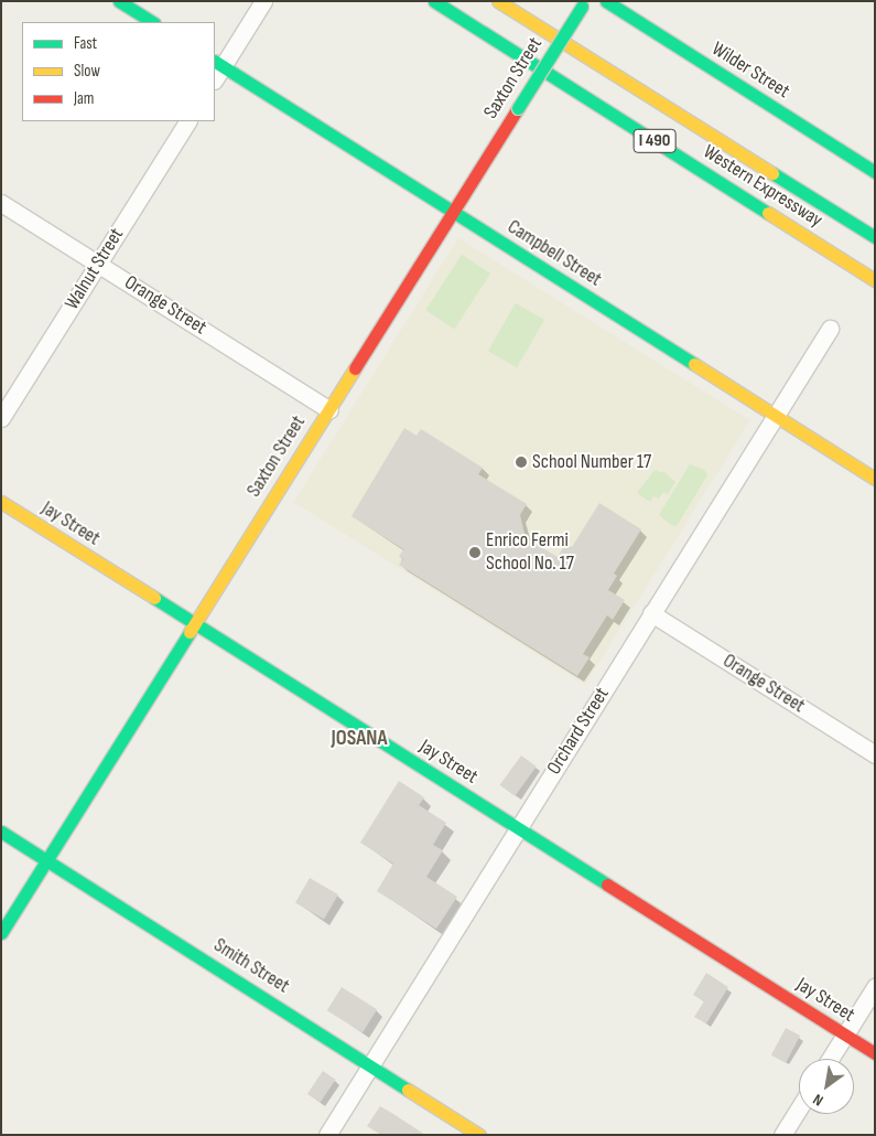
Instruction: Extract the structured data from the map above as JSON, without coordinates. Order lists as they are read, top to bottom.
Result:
{
  "streets": {
    "main road": [
      "Wilder Street",
      "Saxton Street",
      "I 490",
      "Western Expressway",
      "Campbell Street",
      "Jay Street",
      "Smith Street"
    ],
    "street": ["Walnut Street", "Orange Street", "Orchard Street"]
  },
  "crossings": [
    ["Saxton Street", "Campbell Street"],
    ["Saxton Street", "Orange Street"],
    ["Saxton Street", "Jay Street"],
    ["Saxton Street", "Smith Street"],
    ["Campbell Street", "Orchard Street"],
    ["Walnut Street", "Orange Street"],
    ["Orange Street", "Orchard Street"],
    ["Jay Street", "Orchard Street"],
    ["Orchard Street", "Smith Street"]
  ],
  "districts": ["JOSANA"],
  "places": ["School Number 17", "Enrico Fermi School No. 17"],
  "legend": ["Fast", "Slow", "Jam"],
  "north": "bottom left"
}
